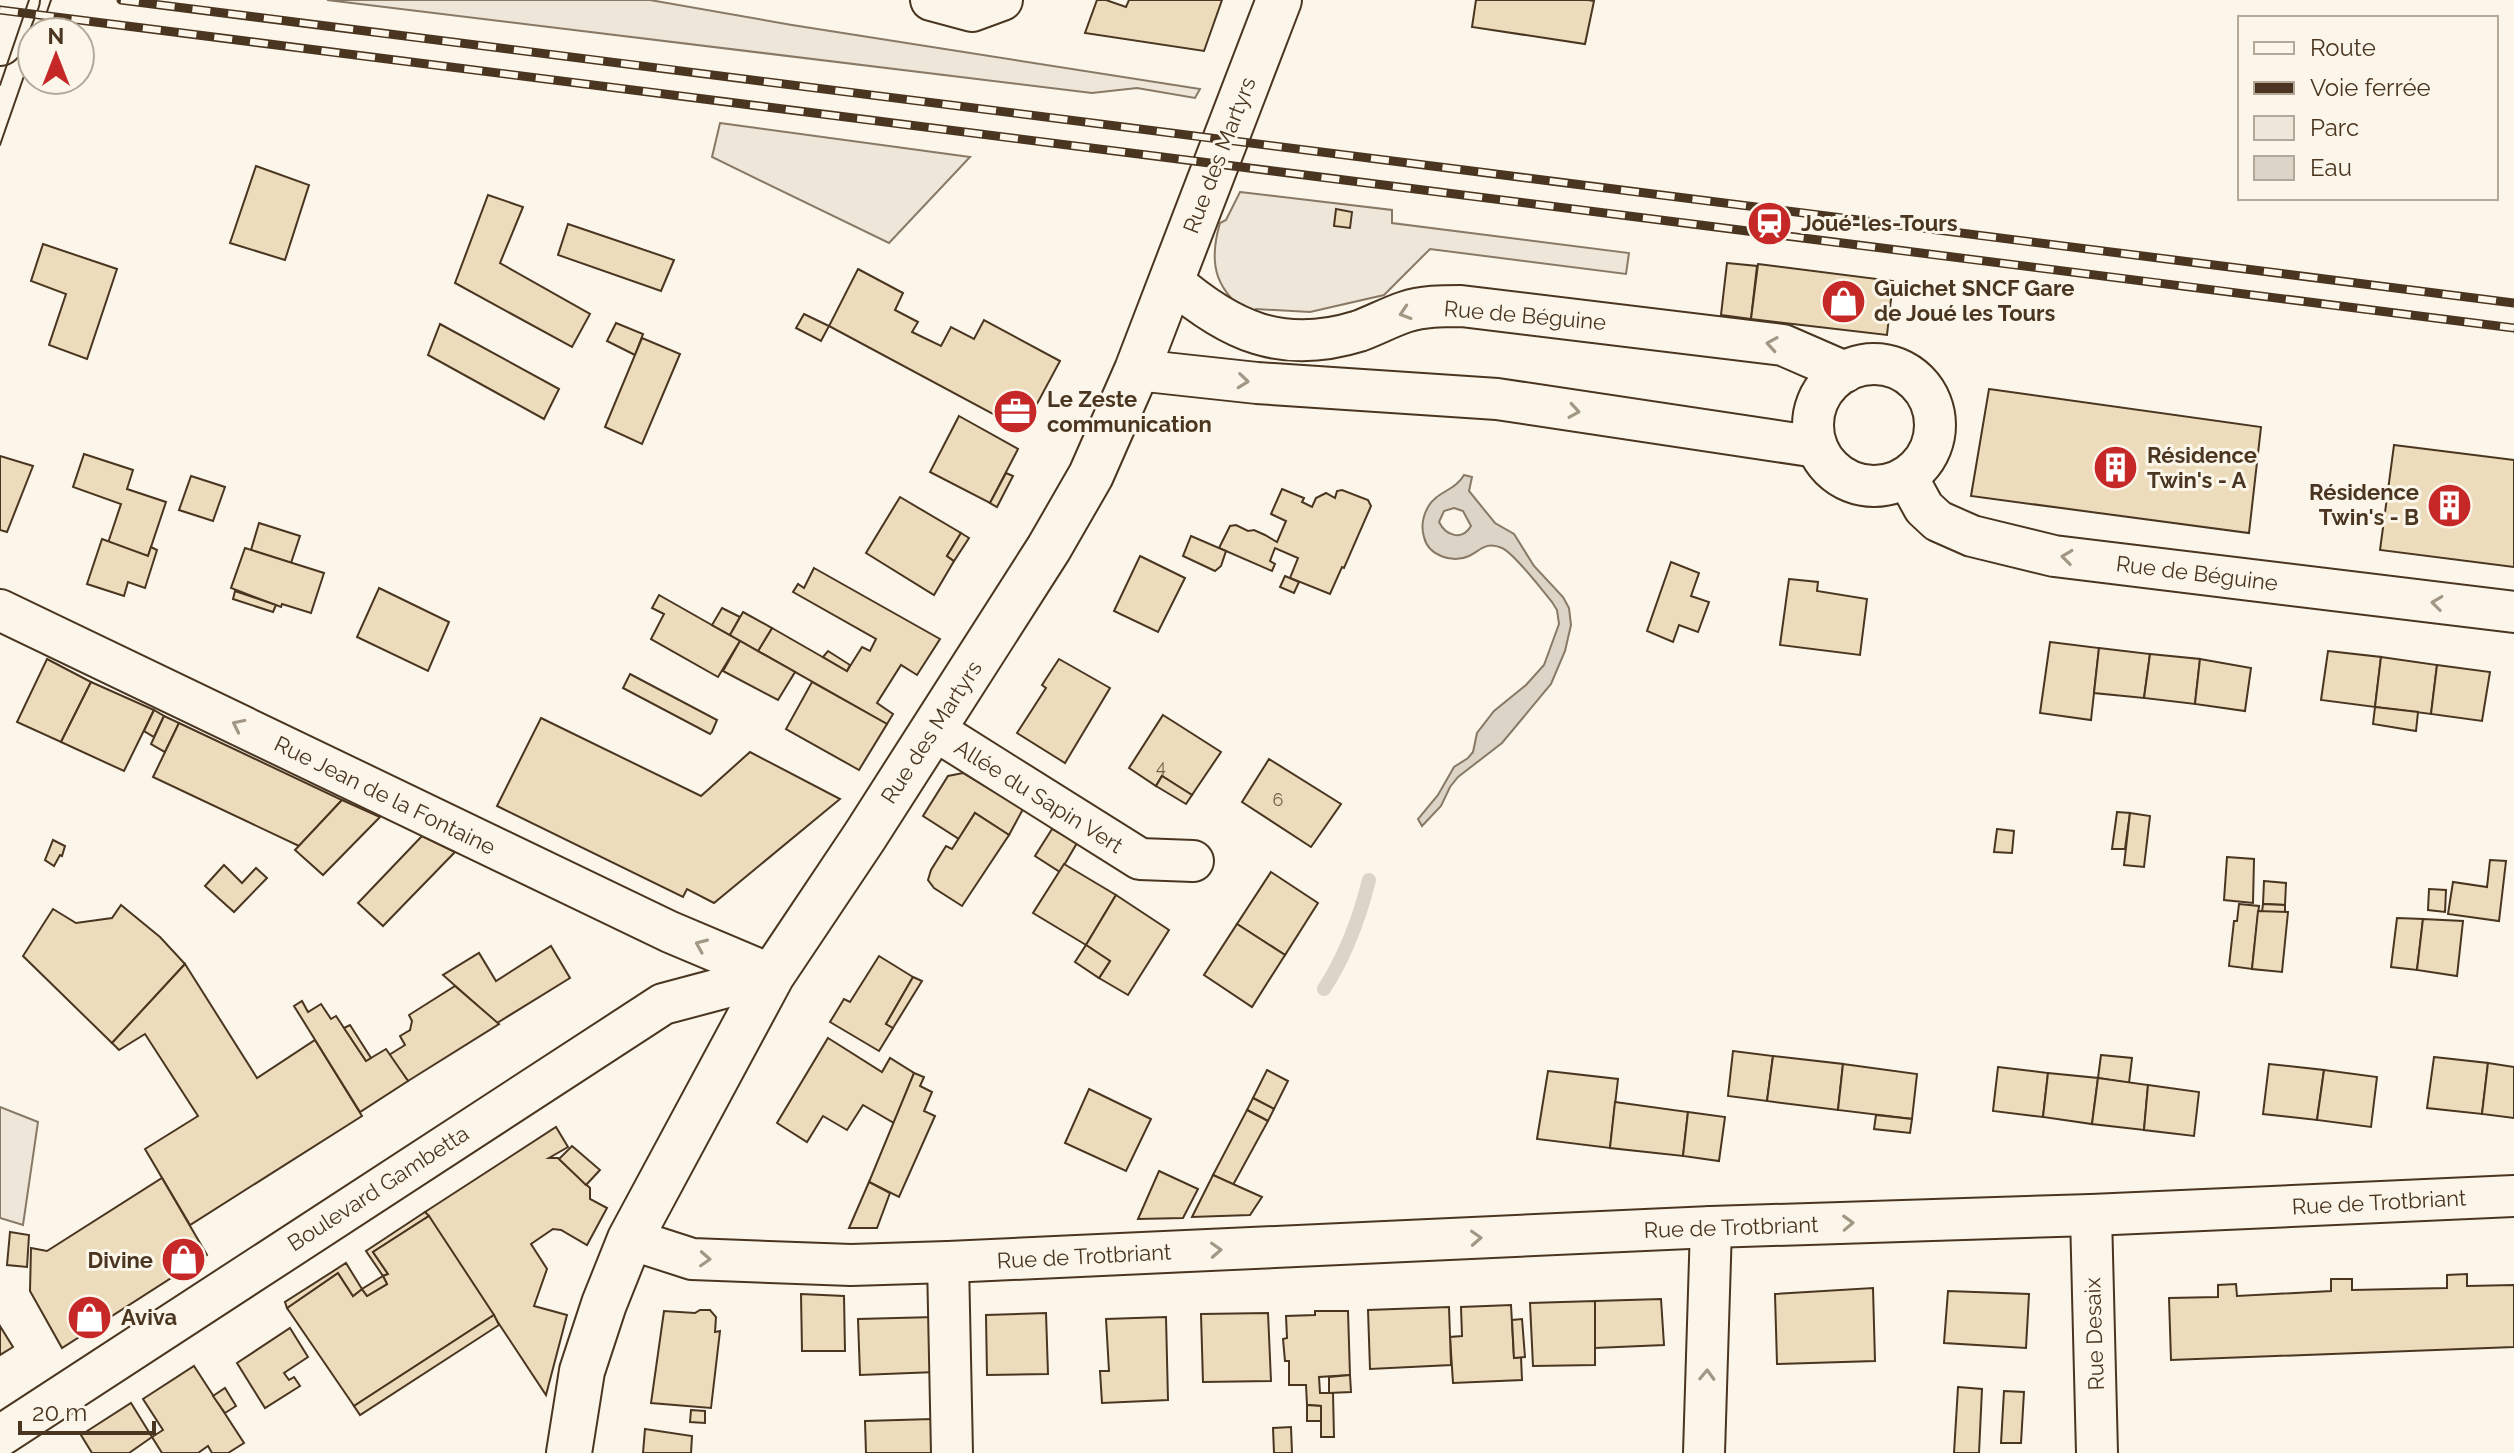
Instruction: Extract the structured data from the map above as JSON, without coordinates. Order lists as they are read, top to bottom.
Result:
{
  "streets": {
    "main road": ["Rue des Martyrs"],
    "street": [
      "Rue de Béguine",
      "Rue Jean de la Fontaine",
      "Allée du Sapin Vert",
      "Boulevard Gambetta",
      "Rue de Trotbriant",
      "Rue Desaix"
    ]
  },
  "crossings": [
    ["Rue des Martyrs", "Rue de Béguine"],
    ["Rue des Martyrs", "Rue Jean de la Fontaine"],
    ["Rue des Martyrs", "Allée du Sapin Vert"],
    ["Rue des Martyrs", "Boulevard Gambetta"],
    ["Rue des Martyrs", "Rue de Trotbriant"],
    ["Rue Jean de la Fontaine", "Boulevard Gambetta"],
    ["Rue de Trotbriant", "Rue Desaix"]
  ],
  "one_way": ["Rue Jean de la Fontaine", "Rue de Trotbriant"],
  "places": {
    "station": ["Joué-les-Tours"],
    "shop": ["Guichet SNCF Gare de Joué les Tours", "Divine", "Aviva"],
    "office": ["Le Zeste communication"],
    "building": ["Résidence Twin's - A", "Résidence Twin's - B"]
  },
  "house_numbers": ["4", "6"],
  "legend": [
    "Route",
    "Voie ferrée",
    "Parc",
    "Eau"
  ],
  "scale_bar": "20 m",
  "north": "top"
}
